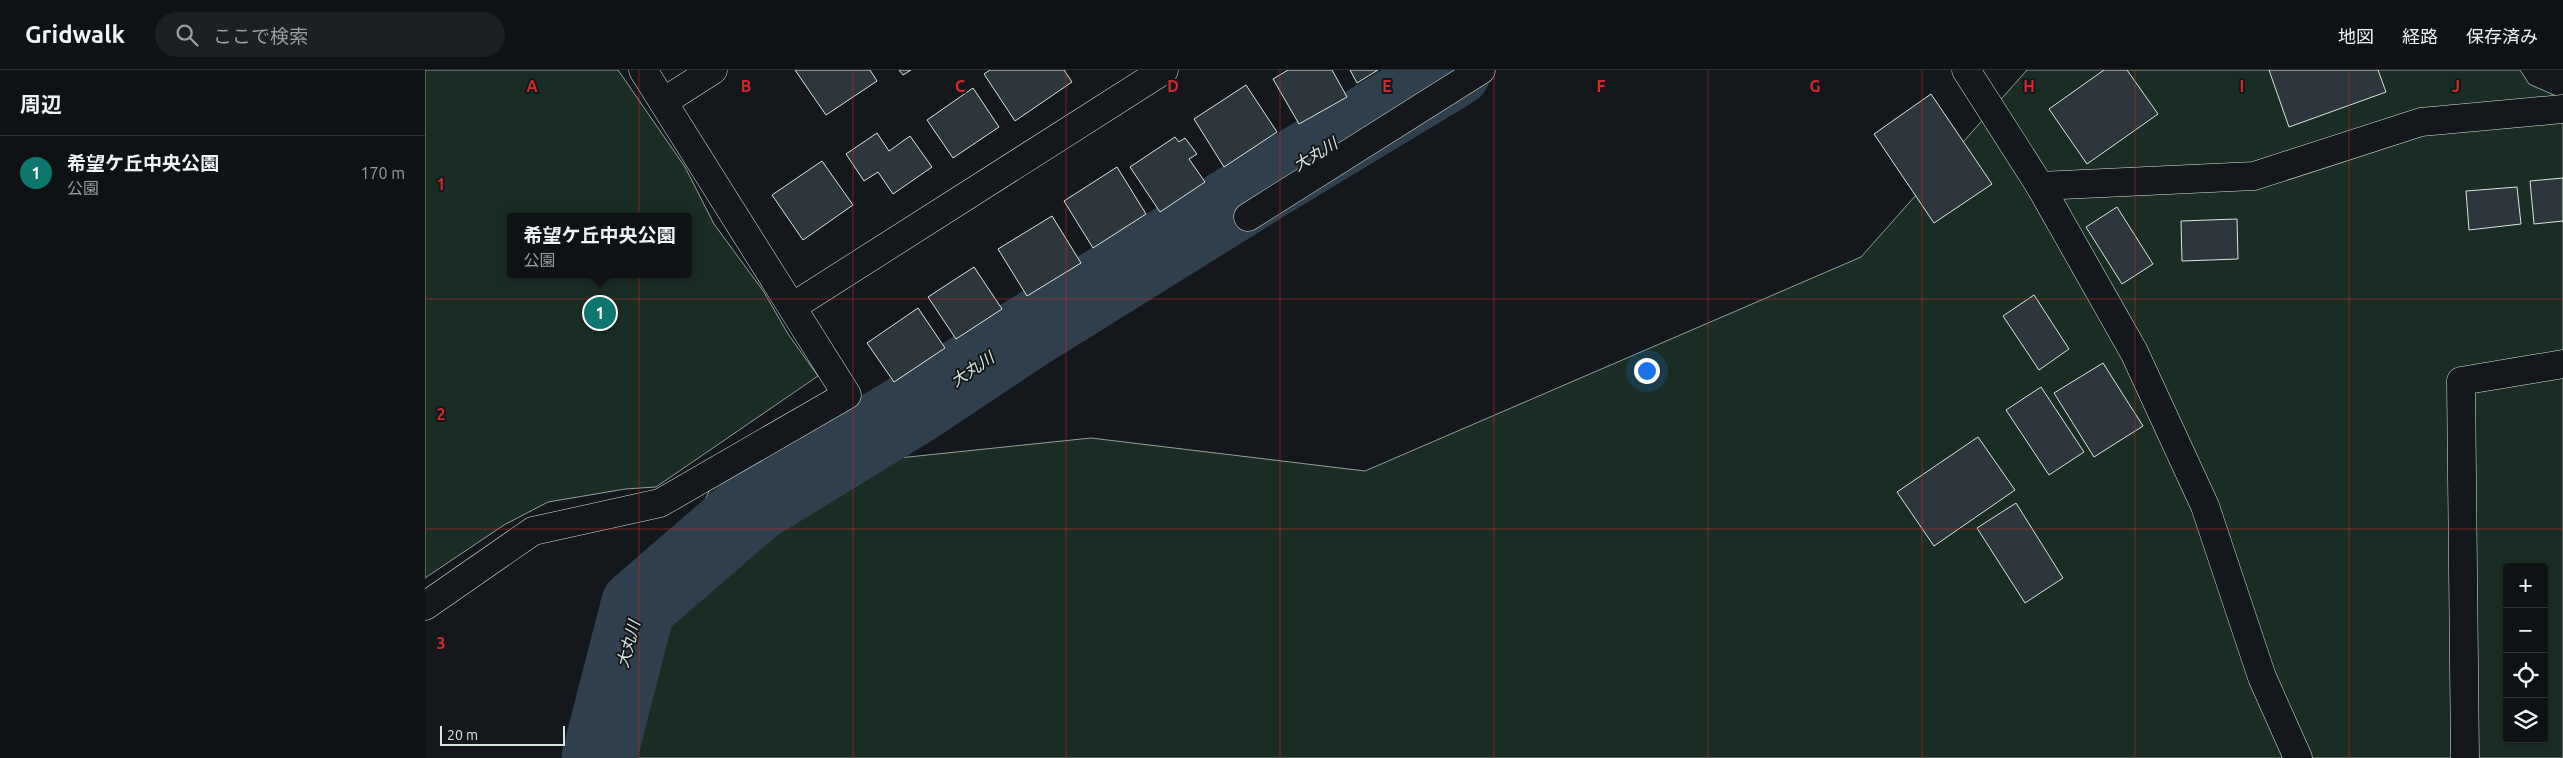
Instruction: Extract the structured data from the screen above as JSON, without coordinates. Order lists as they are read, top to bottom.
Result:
{
  "water": ["大丸川"],
  "scale_bar": "20 m",
  "page": {
    "header": "Gridwalk",
    "search": "ここで検索",
    "nav": ["地図", "経路", "保存済み"],
    "heading": "周辺",
    "list": [
      {
        "mark": "1",
        "name": "希望ケ丘中央公園",
        "note": "公園",
        "value": "170 m"
      }
    ],
    "popup": ["希望ケ丘中央公園", "公園"],
    "pins": "1",
    "map_buttons": ["+", "−"],
    "scale": "20 m"
  },
  "grid": {
    "columns": [
      "A",
      "B",
      "C",
      "D",
      "E",
      "F",
      "G",
      "H",
      "I",
      "J"
    ],
    "rows": ["1", "2", "3"]
  }
}
